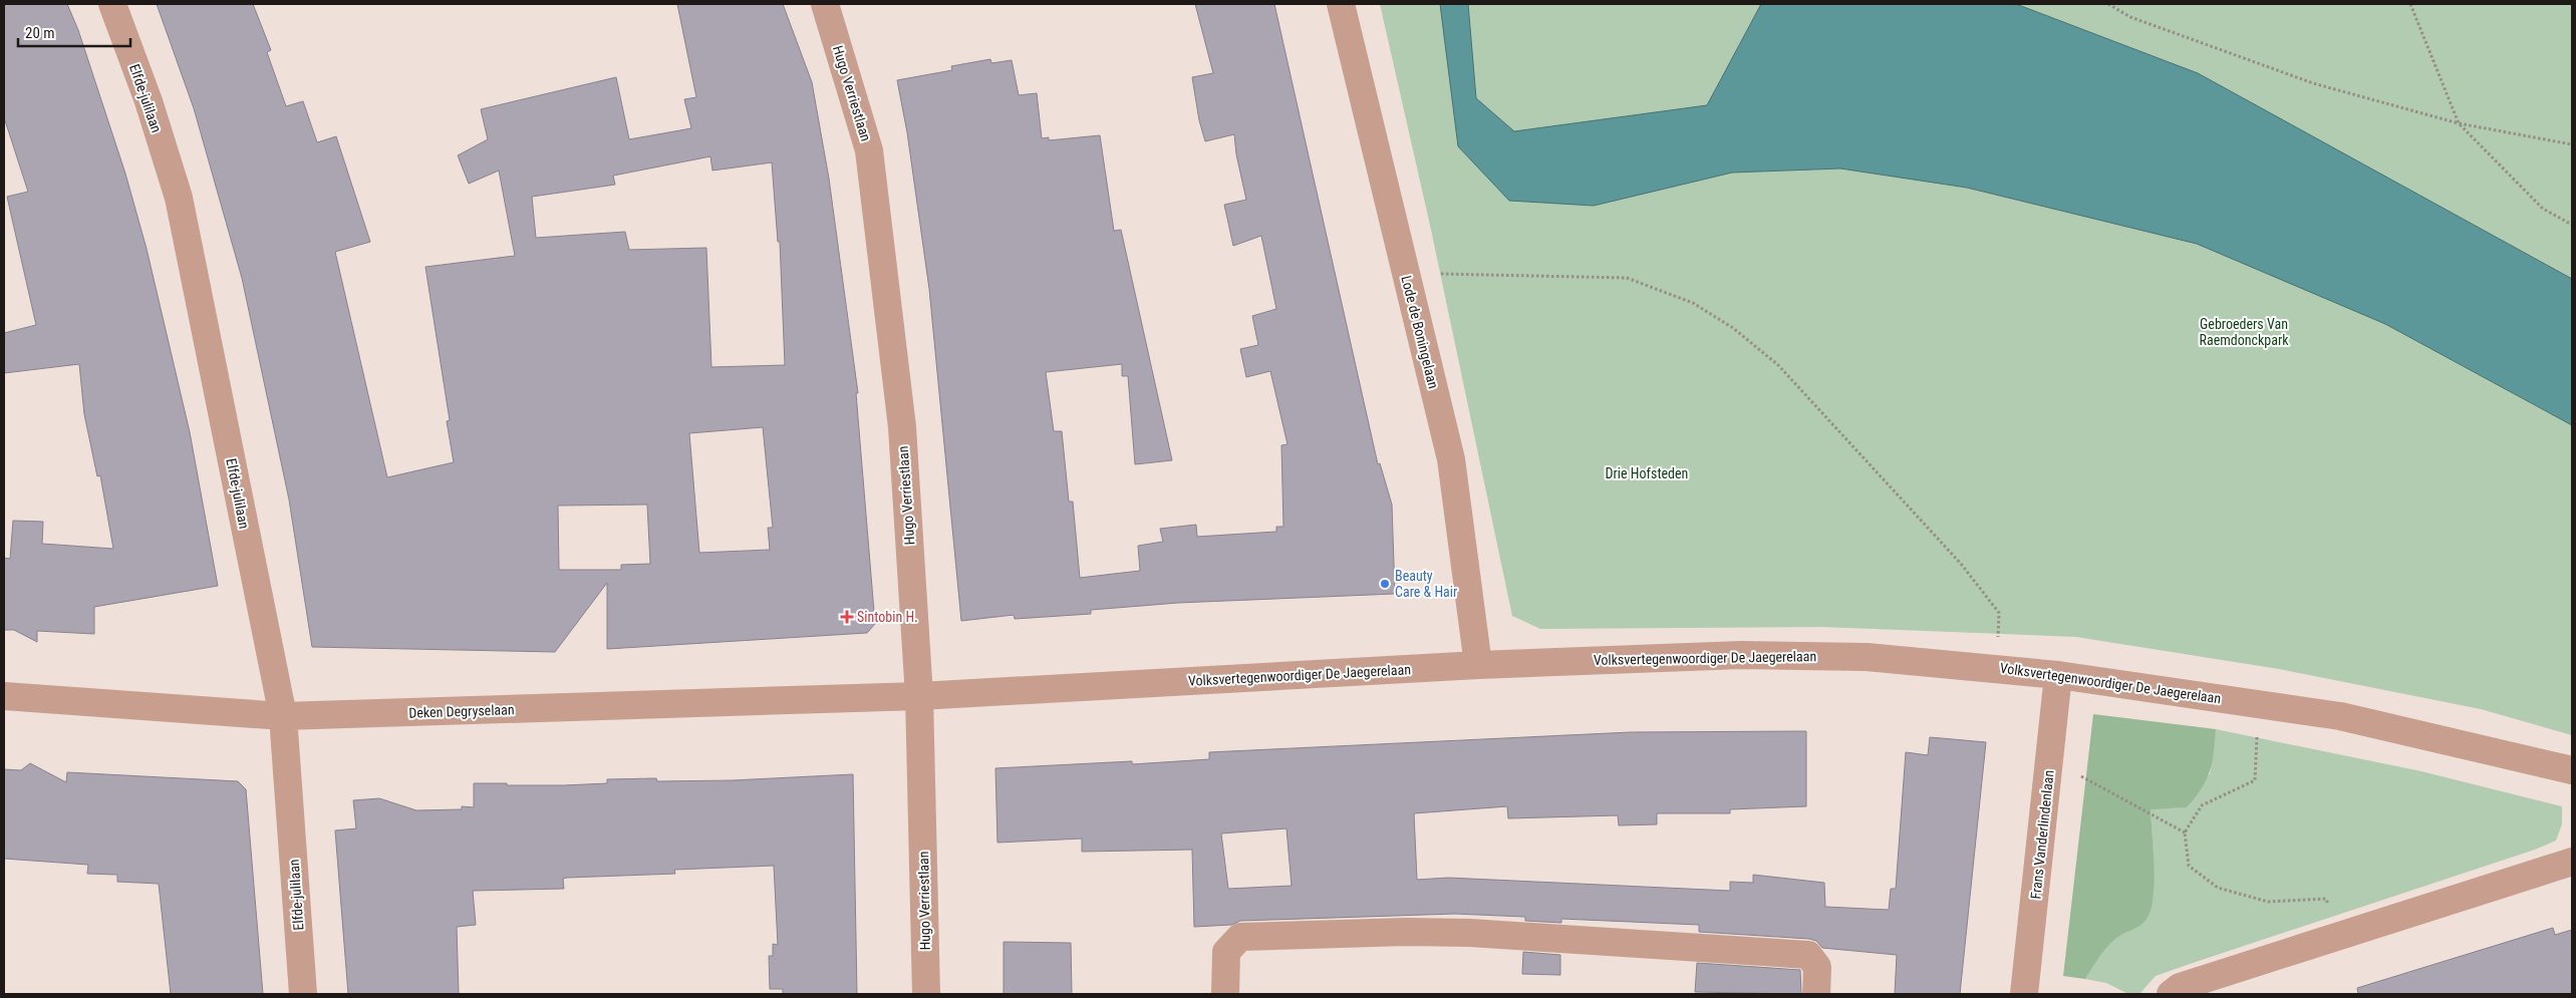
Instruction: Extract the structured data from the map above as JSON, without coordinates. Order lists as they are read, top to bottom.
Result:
{
  "streets": {
    "street": [
      "Hugo Verriestlaan",
      "Elfde-julilaan",
      "Lode de Boningelaan",
      "Volksvertegenwoordiger De Jaegerelaan",
      "Deken Degryselaan",
      "Frans Vanderlindenlaan"
    ]
  },
  "crossings": [
    ["Hugo Verriestlaan", "Volksvertegenwoordiger De Jaegerelaan"],
    ["Hugo Verriestlaan", "Deken Degryselaan"],
    ["Elfde-julilaan", "Deken Degryselaan"],
    ["Lode de Boningelaan", "Volksvertegenwoordiger De Jaegerelaan"],
    ["Volksvertegenwoordiger De Jaegerelaan", "Deken Degryselaan"],
    ["Volksvertegenwoordiger De Jaegerelaan", "Frans Vanderlindenlaan"]
  ],
  "parks": ["Gebroeders Van Raemdonckpark", "Drie Hofsteden"],
  "places": {
    "other": ["Beauty Care & Hair"],
    "health": ["Sintobin H."]
  },
  "scale_bar": "20 m"
}
